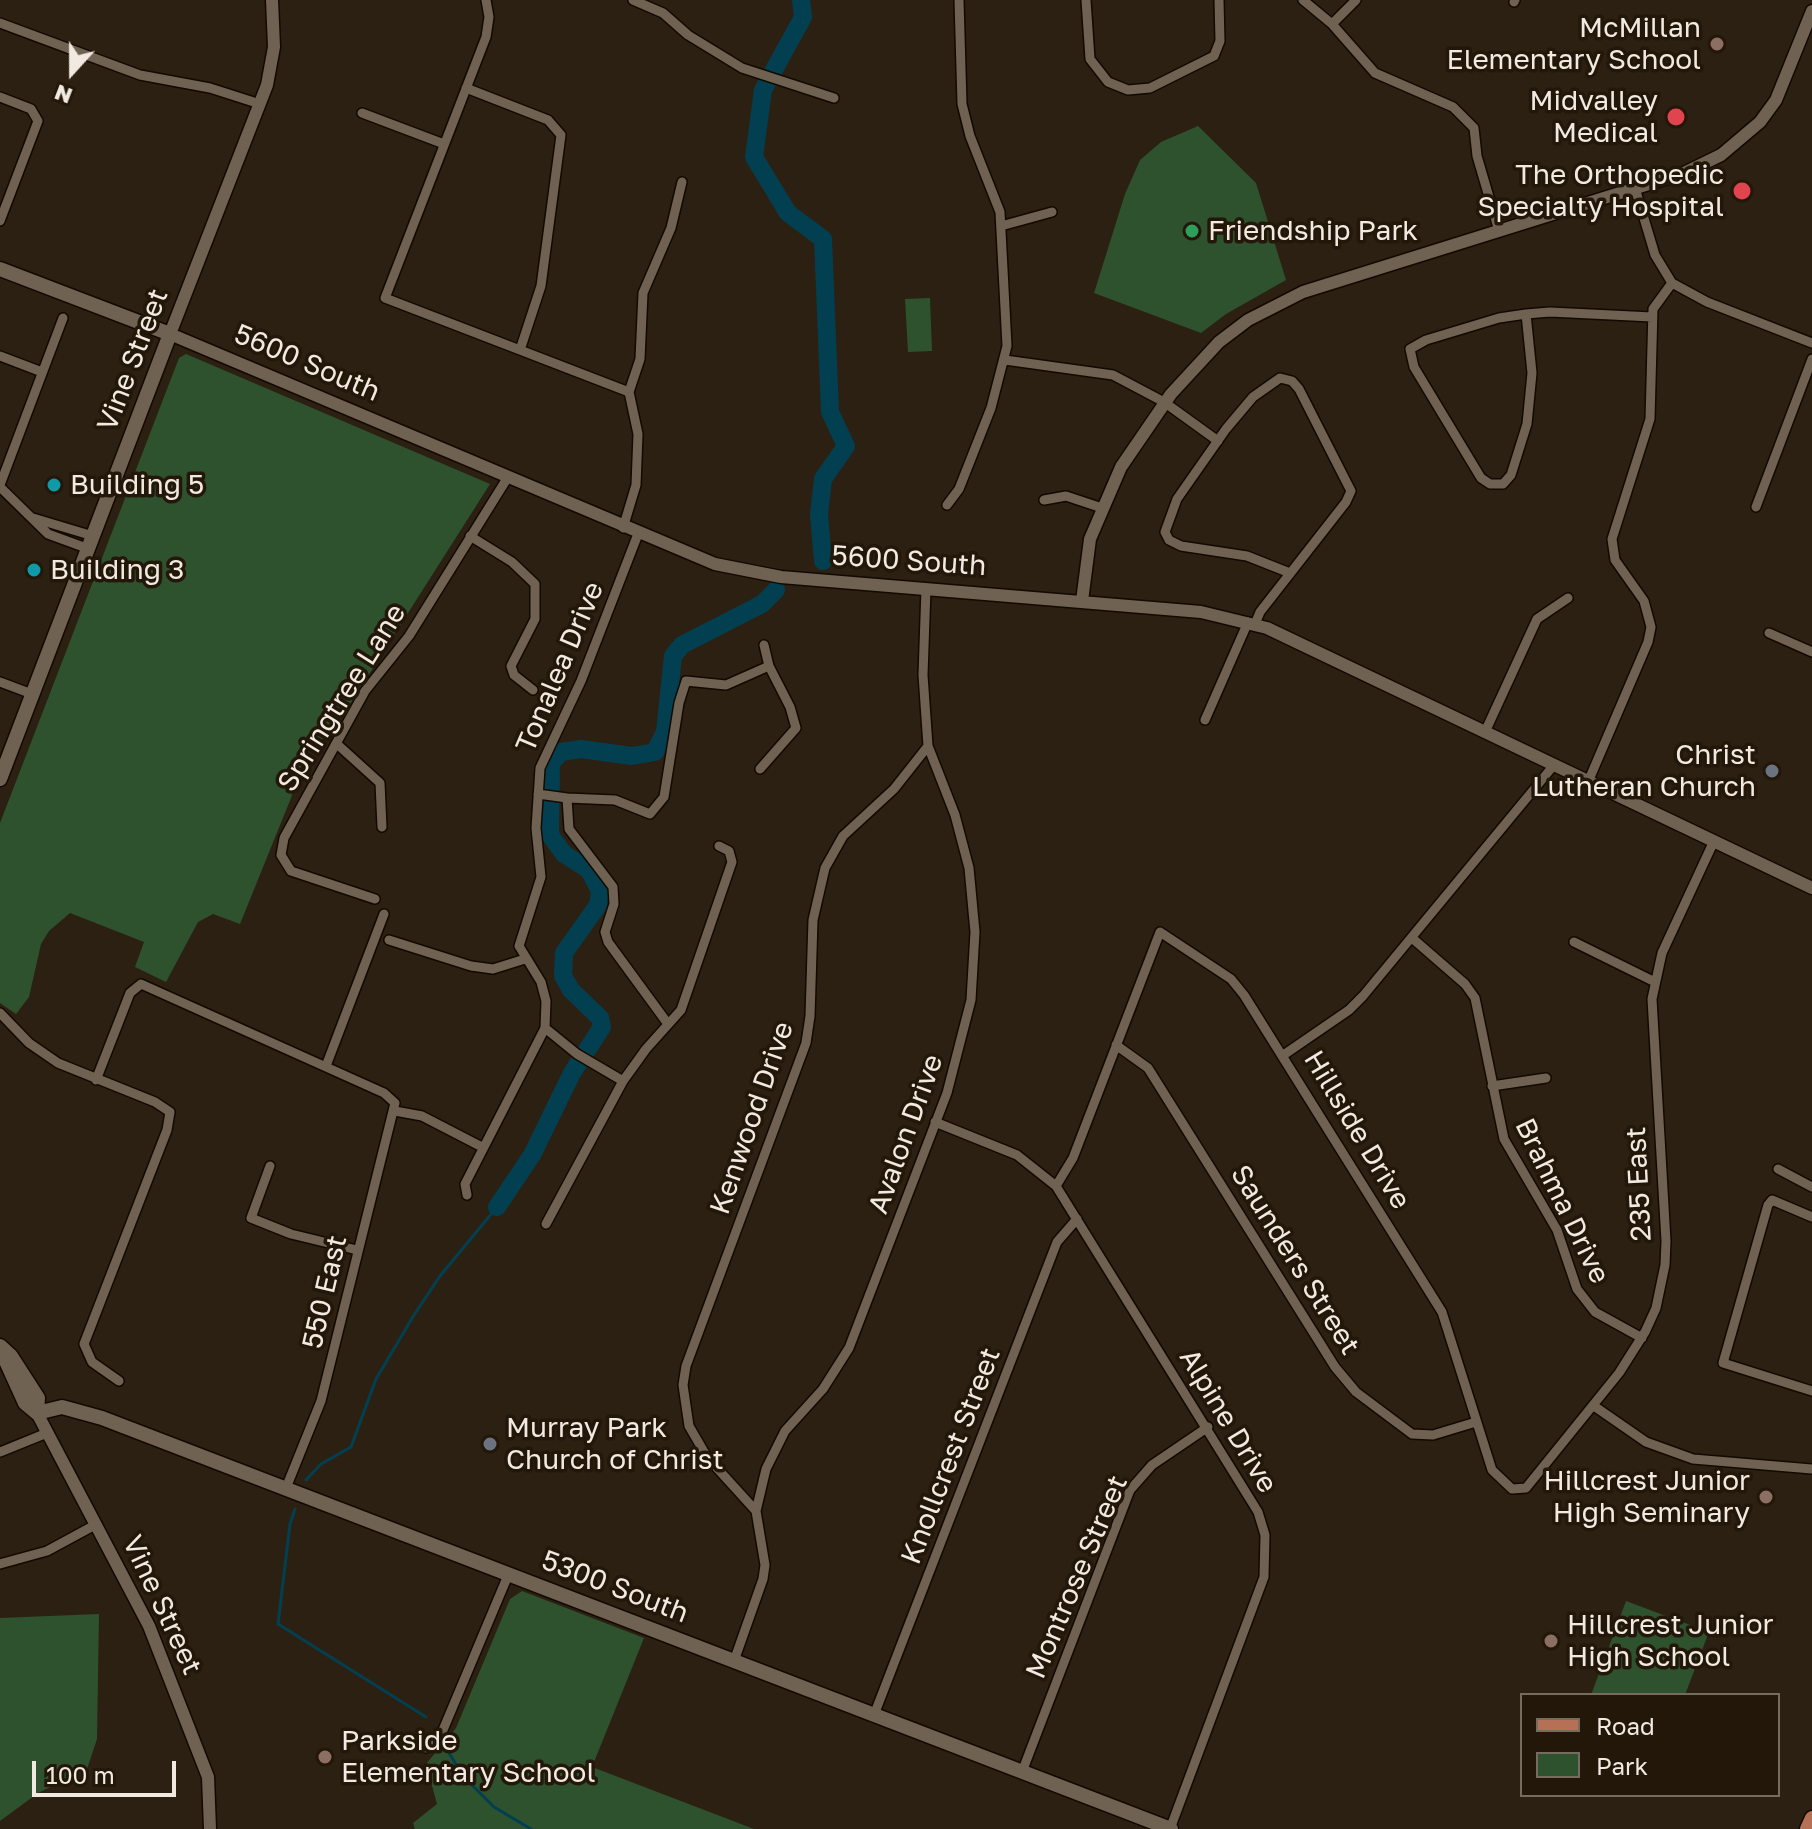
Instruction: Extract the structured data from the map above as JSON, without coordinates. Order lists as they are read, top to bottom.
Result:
{
  "streets": {
    "main road": ["Vine Street", "5600 South", "5300 South"],
    "street": [
      "Tonalea Drive",
      "Springtree Lane",
      "Kenwood Drive",
      "Hillside Drive",
      "Avalon Drive",
      "235 East",
      "Brahma Drive",
      "Saunders Street",
      "550 East",
      "Alpine Drive",
      "Knollcrest Street",
      "Montrose Street"
    ]
  },
  "crossings": [
    ["Vine Street", "5600 South"],
    ["Vine Street", "5300 South"],
    ["5600 South", "Tonalea Drive"],
    ["5600 South", "Springtree Lane"],
    ["5600 South", "Hillside Drive"],
    ["5600 South", "Avalon Drive"],
    ["5600 South", "235 East"],
    ["Kenwood Drive", "Avalon Drive"],
    ["Hillside Drive", "235 East"],
    ["Hillside Drive", "Brahma Drive"],
    ["Hillside Drive", "Saunders Street"],
    ["Avalon Drive", "Alpine Drive"],
    ["Avalon Drive", "5300 South"],
    ["235 East", "Brahma Drive"],
    ["550 East", "5300 South"],
    ["Alpine Drive", "Knollcrest Street"],
    ["Alpine Drive", "Montrose Street"],
    ["Alpine Drive", "5300 South"],
    ["Knollcrest Street", "5300 South"],
    ["Montrose Street", "5300 South"]
  ],
  "places": [
    "McMillan Elementary School",
    "Midvalley Medical",
    "The Orthopedic Specialty Hospital",
    "Friendship Park",
    "Building 5",
    "Building 3",
    "Christ Lutheran Church",
    "Murray Park Church of Christ",
    "Hillcrest Junior High Seminary",
    "Hillcrest Junior High School",
    "Parkside Elementary School"
  ],
  "legend": ["Road", "Park"],
  "scale_bar": "100 m",
  "north": "bottom"
}
